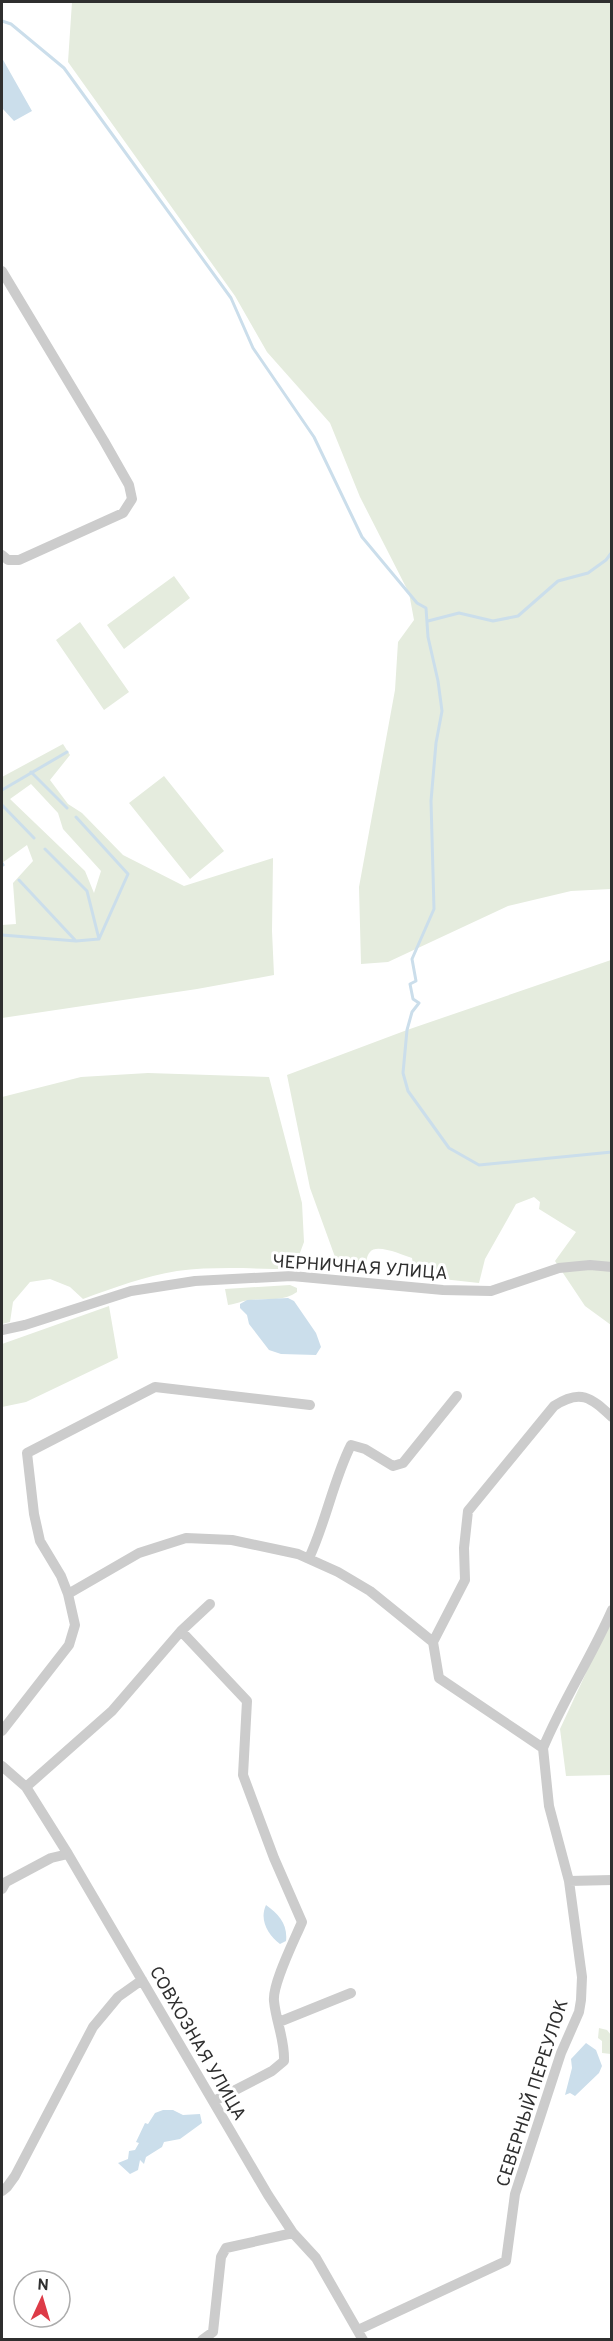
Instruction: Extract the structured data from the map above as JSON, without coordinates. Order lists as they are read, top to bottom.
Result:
{
  "streets": {
    "street": ["ЧЕРНИЧНАЯ УЛИЦА", "СОВХОЗНАЯ УЛИЦА", "СЕВЕРНЫЙ ПЕРЕУЛОК"]
  },
  "crossings": [
    ["СОВХОЗНАЯ УЛИЦА", "СЕВЕРНЫЙ ПЕРЕУЛОК"]
  ],
  "north": "top"
}
